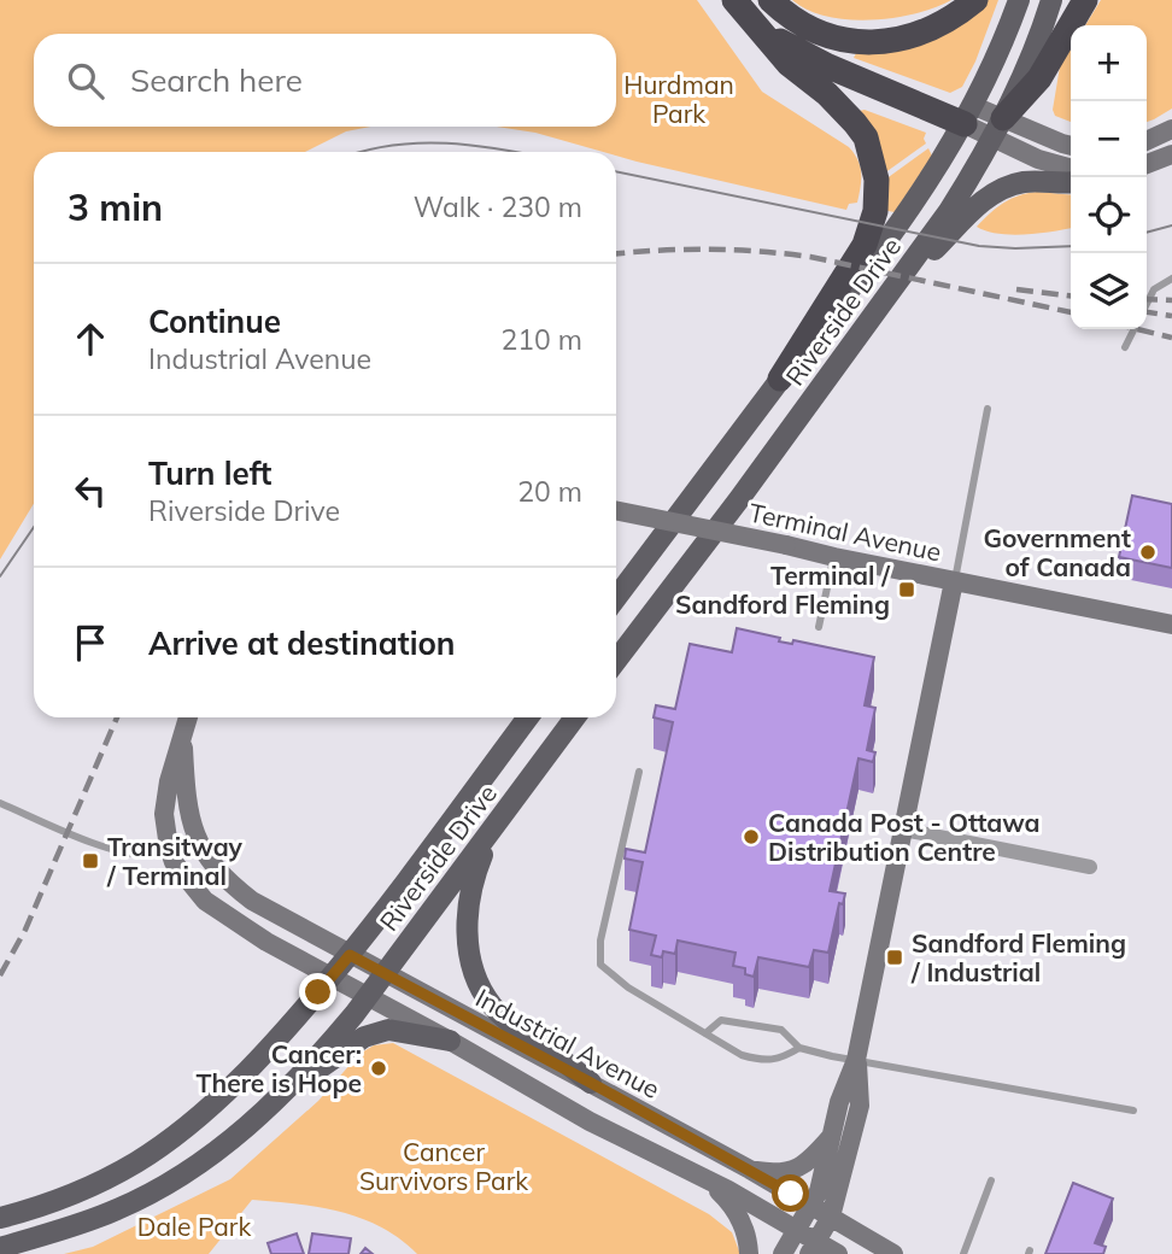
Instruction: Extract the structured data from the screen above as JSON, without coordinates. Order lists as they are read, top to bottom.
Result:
{
  "streets": {
    "main road": ["Riverside Drive"],
    "street": ["Terminal Avenue", "Industrial Avenue"]
  },
  "crossings": [
    ["Riverside Drive", "Industrial Avenue"]
  ],
  "parks": ["Hurdman Park", "Cancer Survivors Park", "Dale Park"],
  "places": {
    "other": ["Government of Canada", "Canada Post - Ottawa Distribution Centre", "Cancer: There is Hope"],
    "transit": ["Terminal / Sandford Fleming", "Transitway / Terminal", "Sandford Fleming / Industrial"]
  },
  "page": {
    "map_buttons": ["+", "−"],
    "search": "Search here",
    "heading": ["3 min", "Walk · 230 m"],
    "list": [
      ["Continue", "Industrial Avenue", "210 m"],
      ["Turn left", "Riverside Drive", "20 m"],
      "Arrive at destination"
    ]
  }
}
